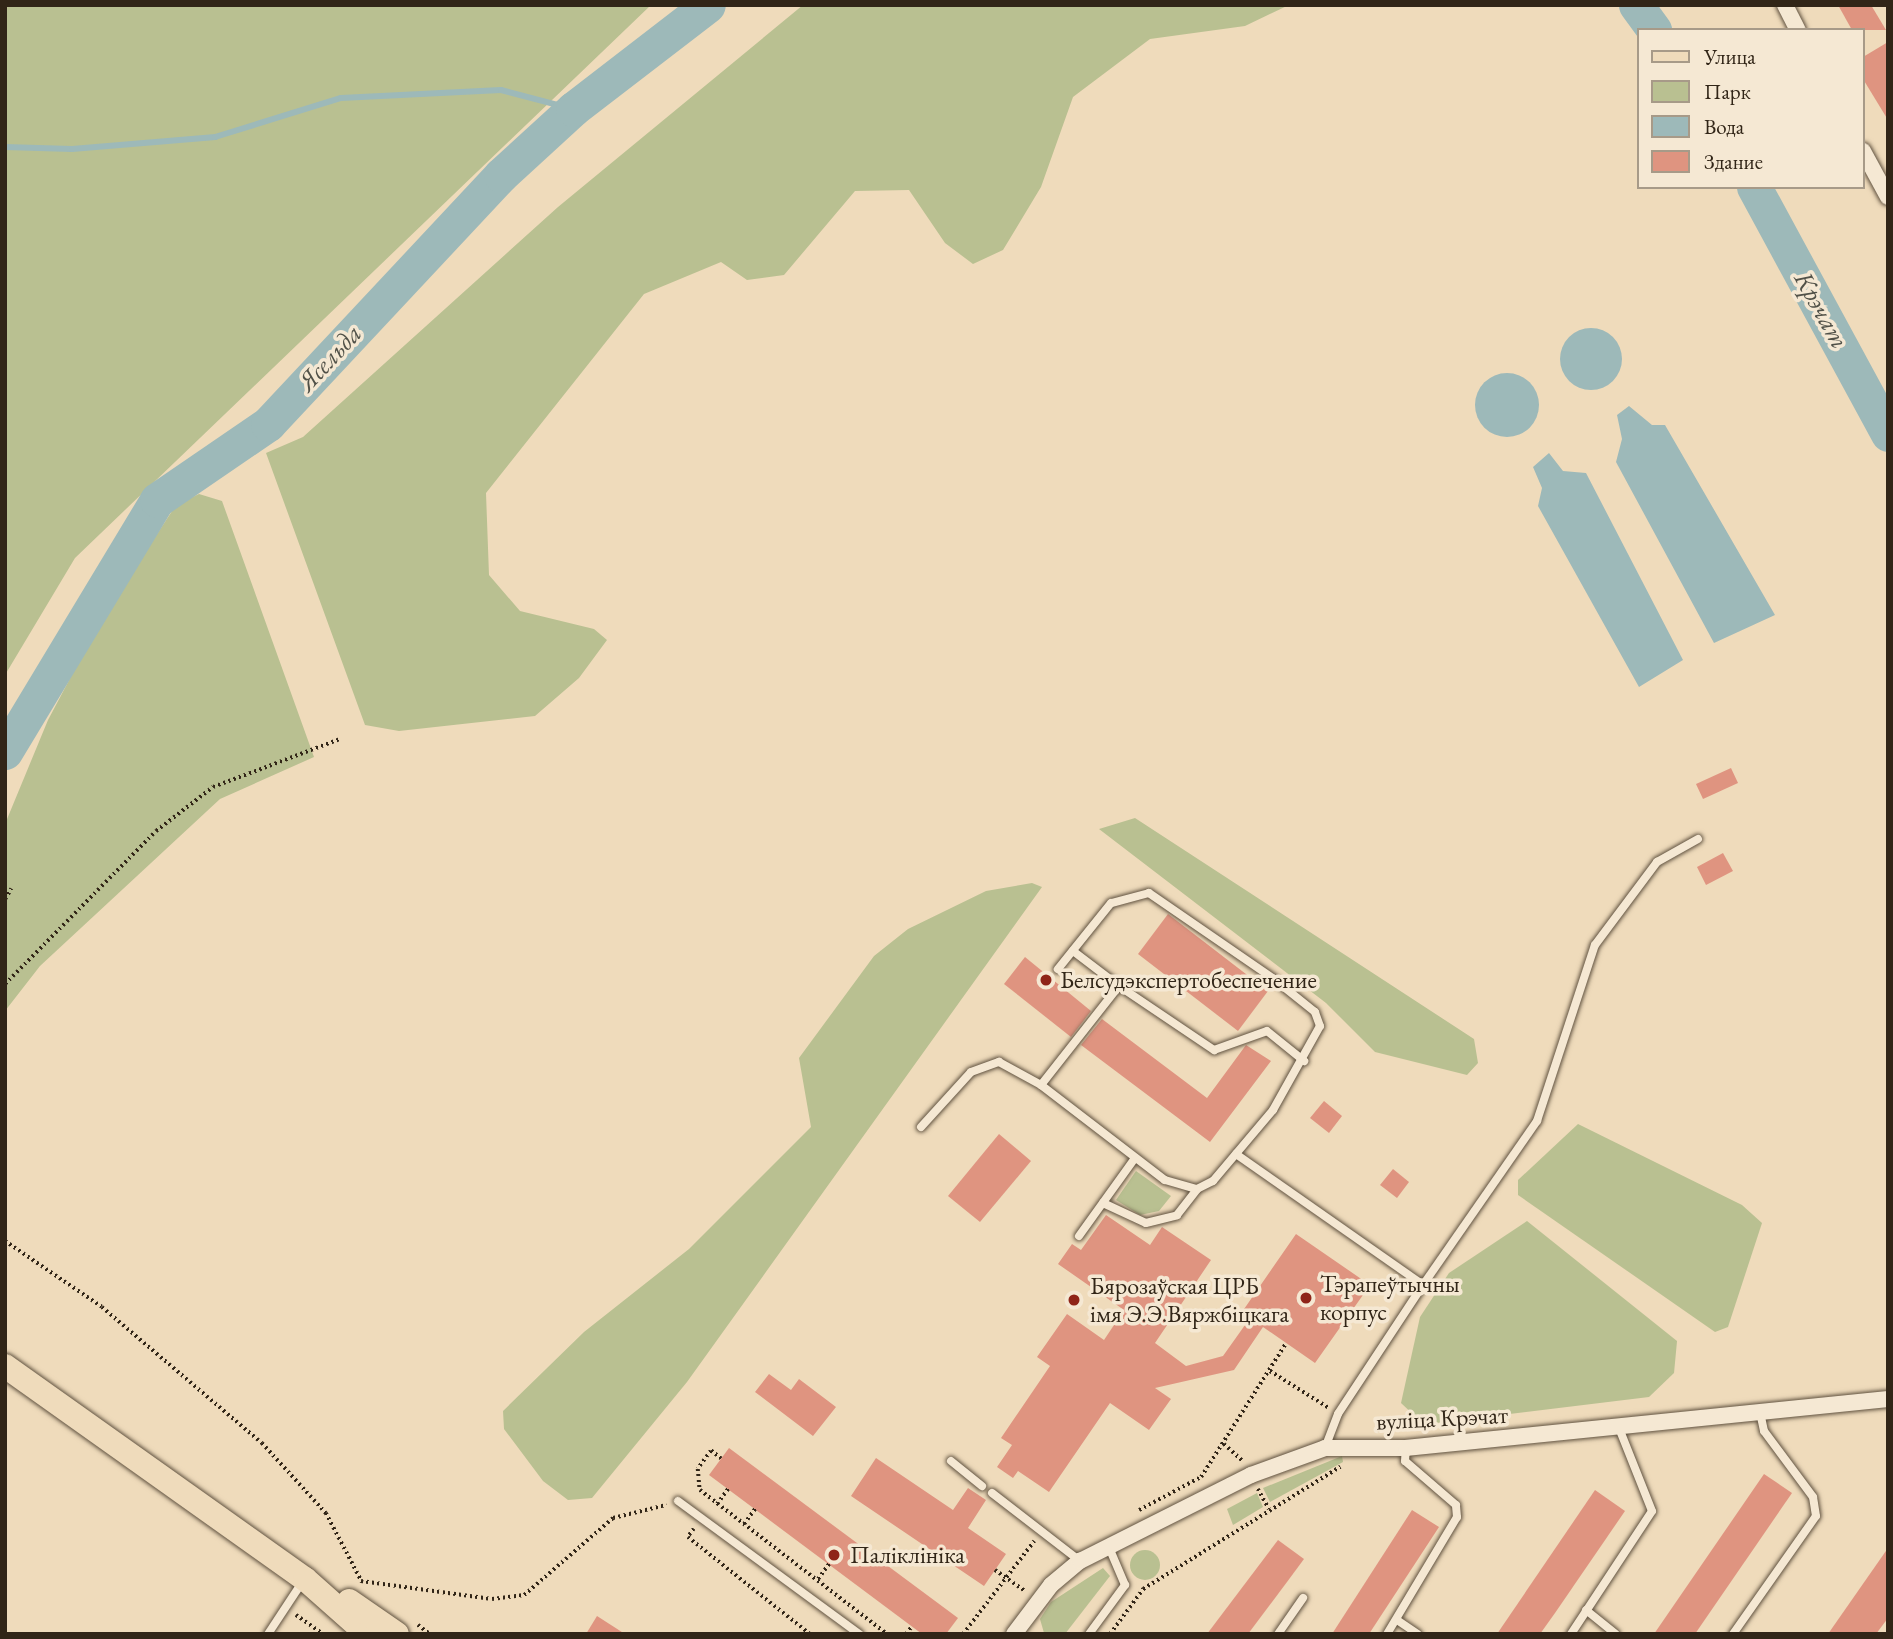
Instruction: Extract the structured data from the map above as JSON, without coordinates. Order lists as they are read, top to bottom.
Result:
{
  "streets": {
    "street": ["вуліца Крэчат"]
  },
  "water": ["Крэчат", "Ясельда"],
  "places": [
    "Белсудэкспертобеспечение",
    "Тэрапеўтычны корпус",
    "Бярозаўская ЦРБ імя Э.Э.Вяржбіцкага",
    "Паліклініка"
  ],
  "legend": [
    "Улица",
    "Парк",
    "Вода",
    "Здание"
  ]
}
